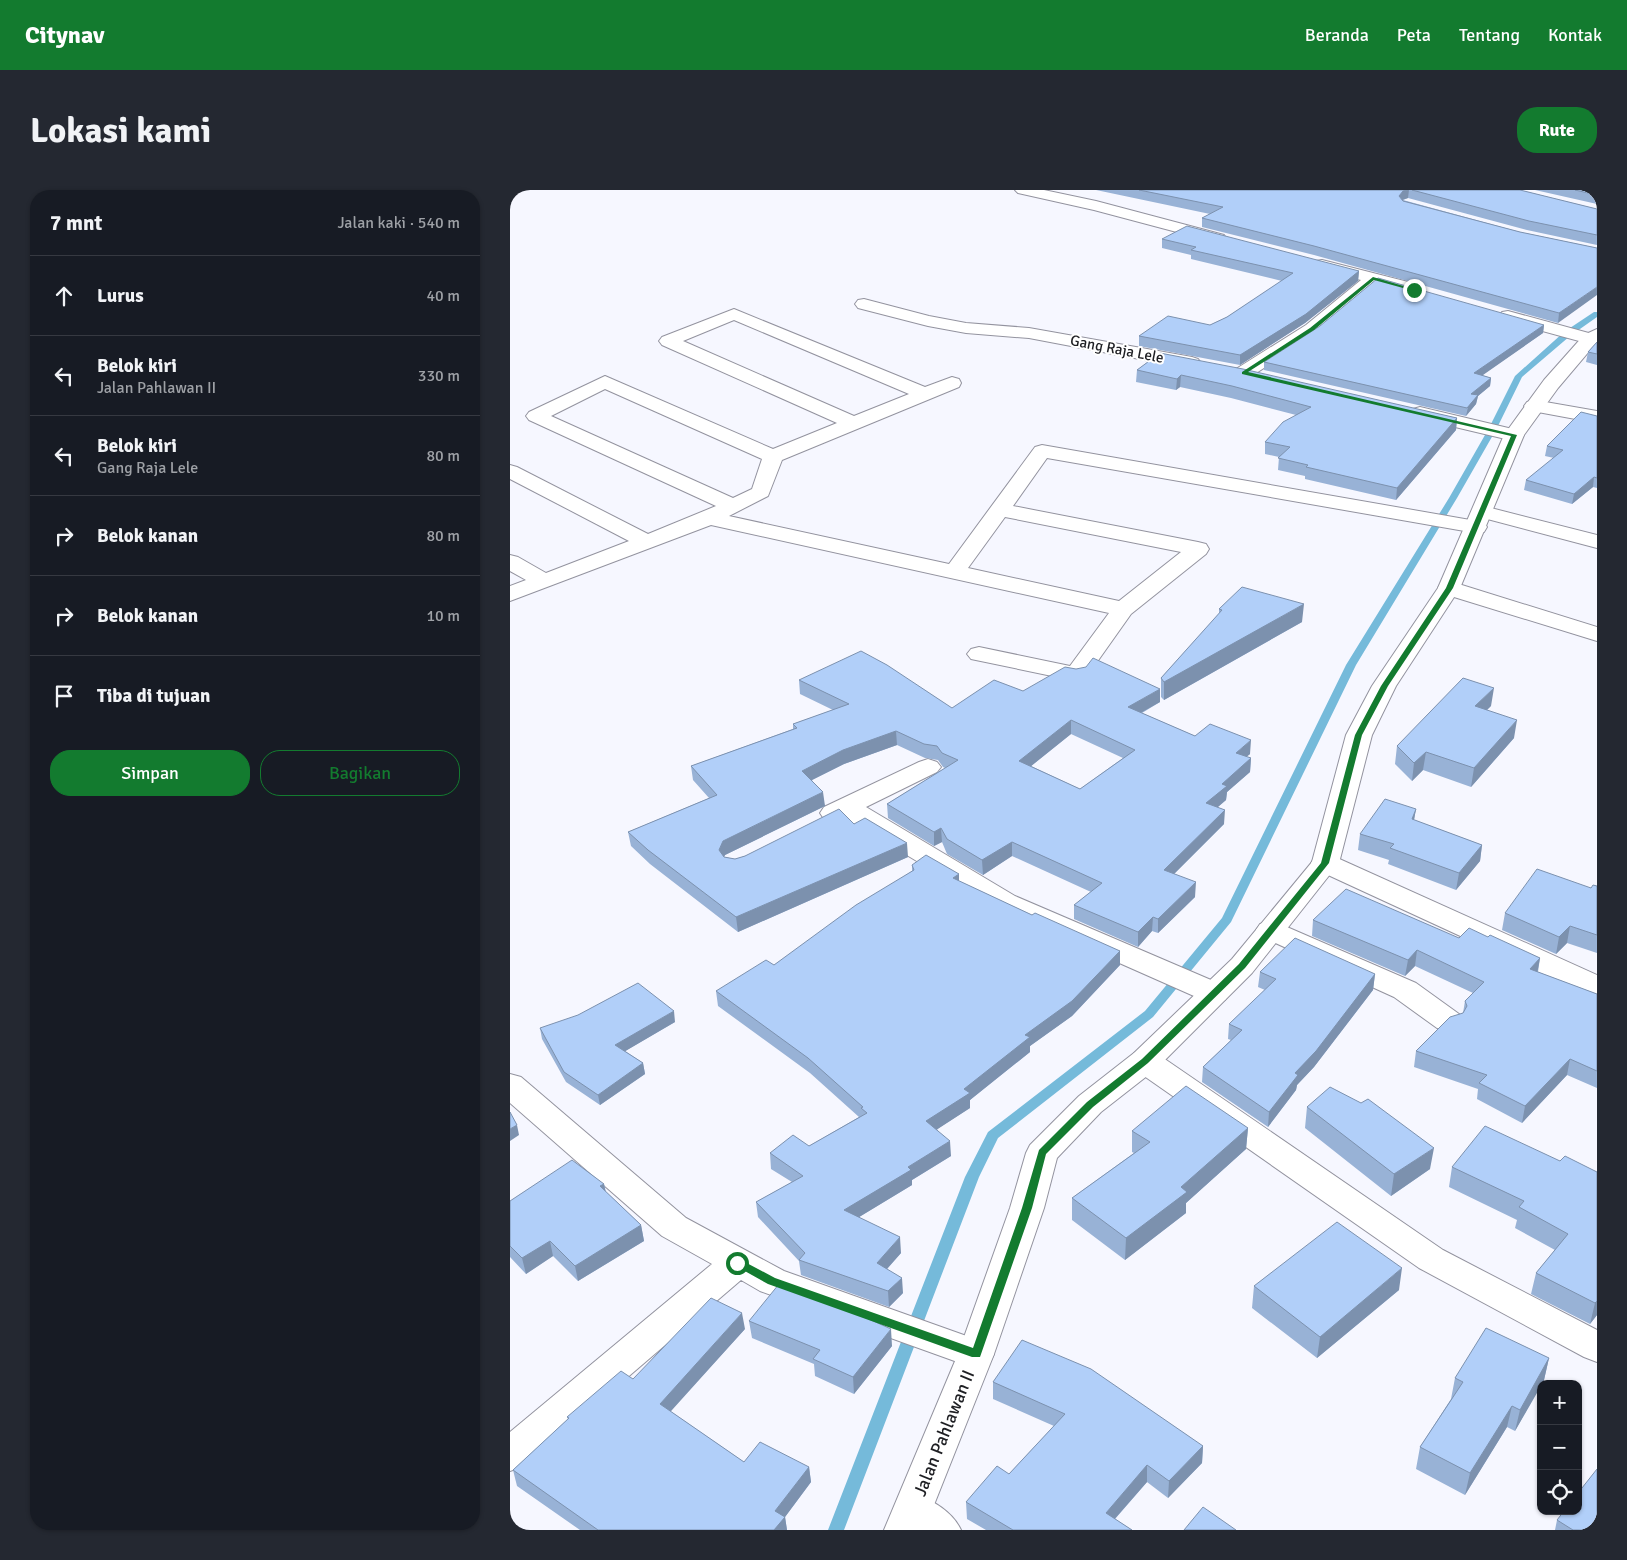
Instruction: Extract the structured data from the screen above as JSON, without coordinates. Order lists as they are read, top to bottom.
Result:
{
  "streets": {
    "street": ["Gang Raja Lele", "Jalan Pahlawan II"]
  },
  "page": {
    "header": "Citynav",
    "nav": [
      "Beranda",
      "Peta",
      "Tentang",
      "Kontak"
    ],
    "buttons": [
      "Rute",
      ["Simpan", "Bagikan"]
    ],
    "title": "Lokasi kami",
    "heading": ["7 mnt", "Jalan kaki · 540 m"],
    "list": [
      ["Lurus", "40 m"],
      ["Belok kiri", "Jalan Pahlawan II", "330 m"],
      ["Belok kiri", "Gang Raja Lele", "80 m"],
      ["Belok kanan", "80 m"],
      ["Belok kanan", "10 m"],
      "Tiba di tujuan"
    ],
    "map_buttons": ["+", "−"]
  }
}
